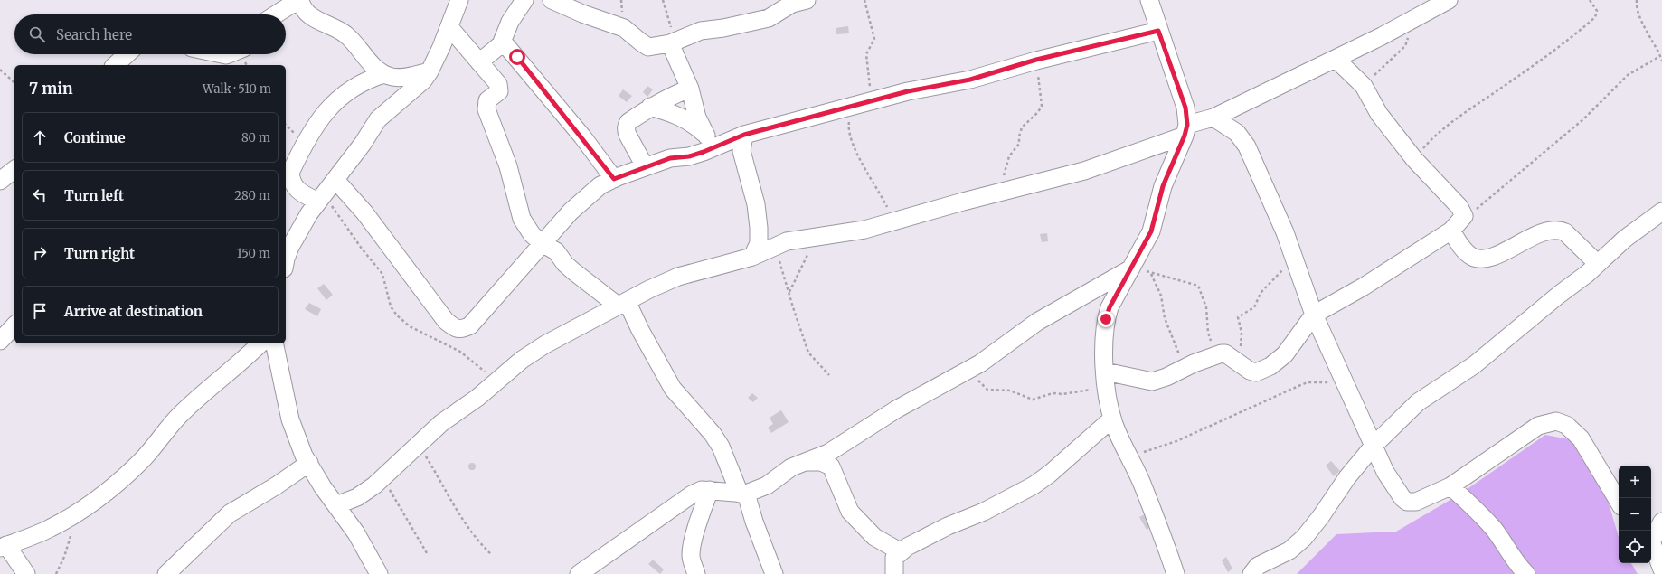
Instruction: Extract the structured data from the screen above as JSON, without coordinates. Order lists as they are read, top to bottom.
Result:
{
  "page": {
    "search": "Search here",
    "heading": ["7 min", "Walk · 510 m"],
    "list": [
      ["Continue", "80 m"],
      ["Turn left", "280 m"],
      ["Turn right", "150 m"],
      "Arrive at destination"
    ],
    "map_buttons": ["+", "−"]
  }
}
